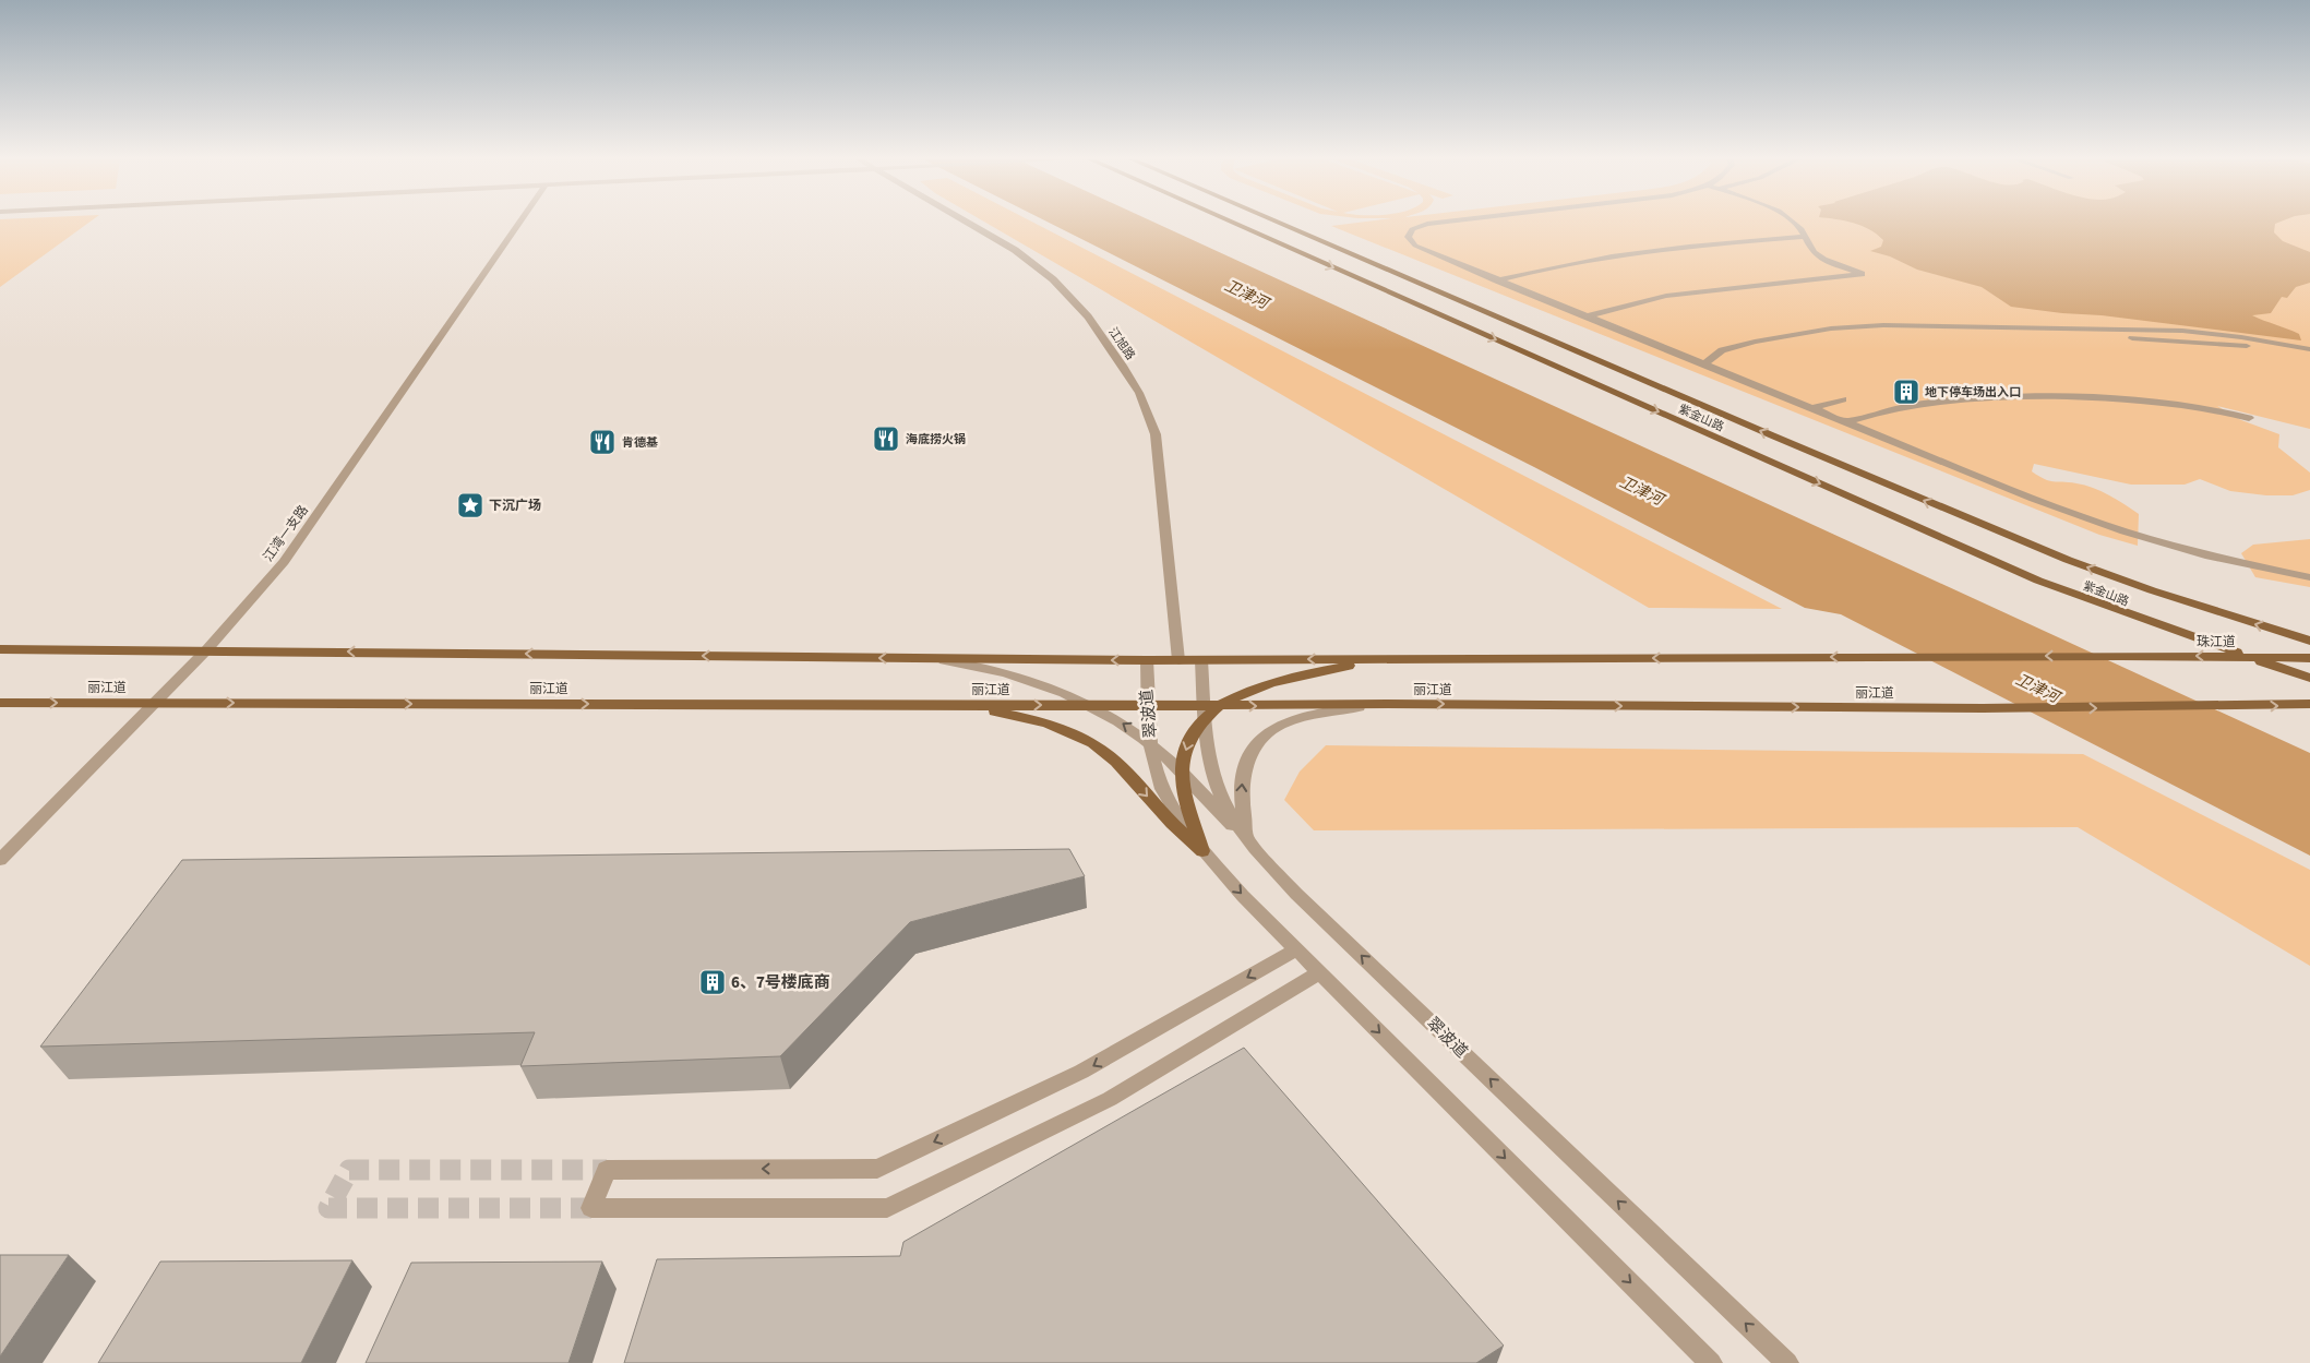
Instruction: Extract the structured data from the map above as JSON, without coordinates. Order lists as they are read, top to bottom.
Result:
{
  "streets": {
    "main road": ["紫金山路", "珠江道", "丽江道"],
    "street": ["江旭路", "江湾一支路", "翠波道"]
  },
  "crossings": [
    ["紫金山路", "珠江道"],
    ["江湾一支路", "丽江道"],
    ["丽江道", "翠波道"]
  ],
  "one_way": ["珠江道"],
  "water": ["卫津河"],
  "places": {
    "building": ["地下停车场出入口", "6、7号楼底商"],
    "restaurant": ["海底捞火锅", "肯德基"],
    "place": ["下沉广场"]
  }
}
